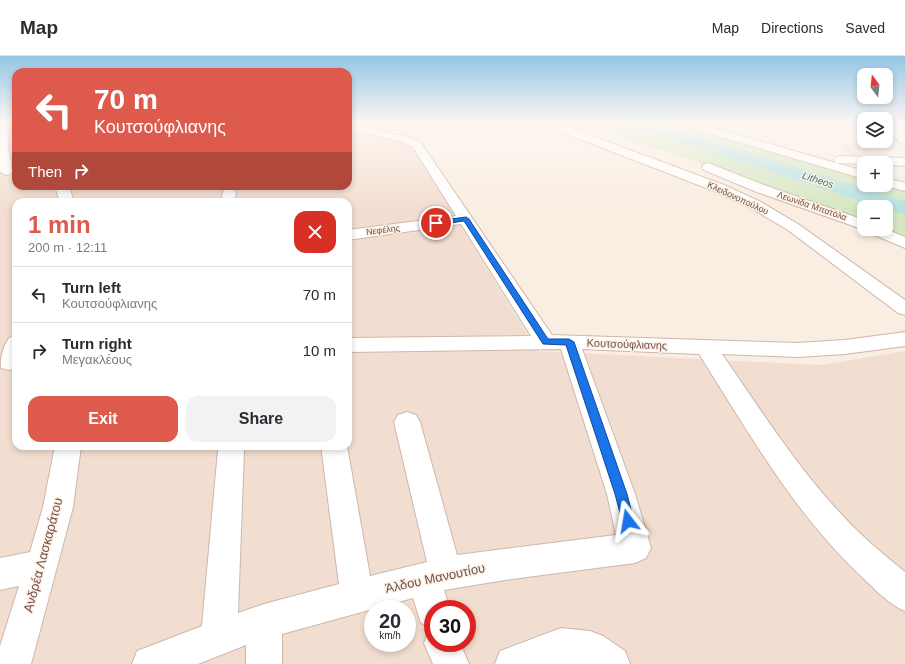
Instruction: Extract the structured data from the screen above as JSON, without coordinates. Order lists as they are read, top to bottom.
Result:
{
  "streets": {
    "street": [
      "Κλειδονοπούλου",
      "Λεωνίδα Μπατόλα",
      "Νεφέλης",
      "Κουτσούφλιανης",
      "Ανδρέα Λασκαράτου",
      "Άλδου Μανουτίου"
    ]
  },
  "crossings": [
    ["Κουτσούφλιανης", "Άλδου Μανουτίου"]
  ],
  "water": ["Litheos"],
  "north": "top",
  "page": {
    "header": "Map",
    "nav": ["Map", "Directions", "Saved"],
    "map_buttons": ["+", "−"],
    "turn": ["70 m", "Κουτσούφλιανης"],
    "then": "Then",
    "heading": ["1 min", "200 m · 12:11"],
    "list": [
      {
        "name": "Turn left",
        "note": "Κουτσούφλιανης",
        "value": "70 m"
      },
      {
        "name": "Turn right",
        "note": "Μεγακλέους",
        "value": "10 m"
      }
    ],
    "buttons": ["Exit", "Share"],
    "speed": "20 km/h",
    "limit": "30"
  }
}
